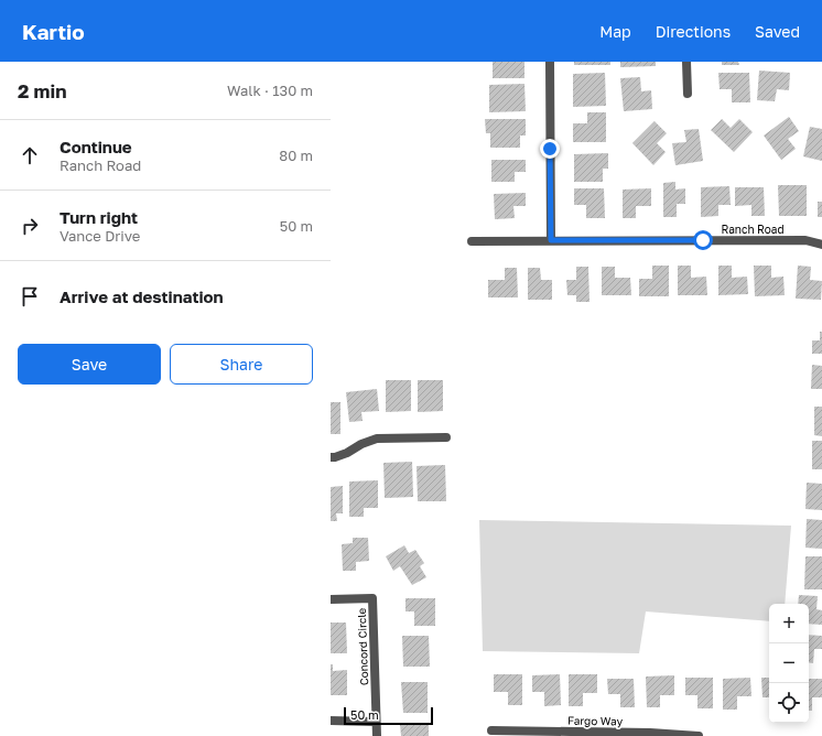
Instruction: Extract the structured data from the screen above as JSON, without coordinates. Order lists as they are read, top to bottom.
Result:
{
  "streets": {
    "street": ["Ranch Road", "Concord Circle", "Fargo Way"]
  },
  "scale_bar": "50 m",
  "page": {
    "header": "Kartio",
    "nav": ["Map", "Directions", "Saved"],
    "heading": ["2 min", "Walk · 130 m"],
    "list": [
      ["Continue", "Ranch Road", "80 m"],
      ["Turn right", "Vance Drive", "50 m"],
      "Arrive at destination"
    ],
    "buttons": ["Save", "Share"],
    "map_buttons": ["+", "−"],
    "scale": "50 m"
  }
}
